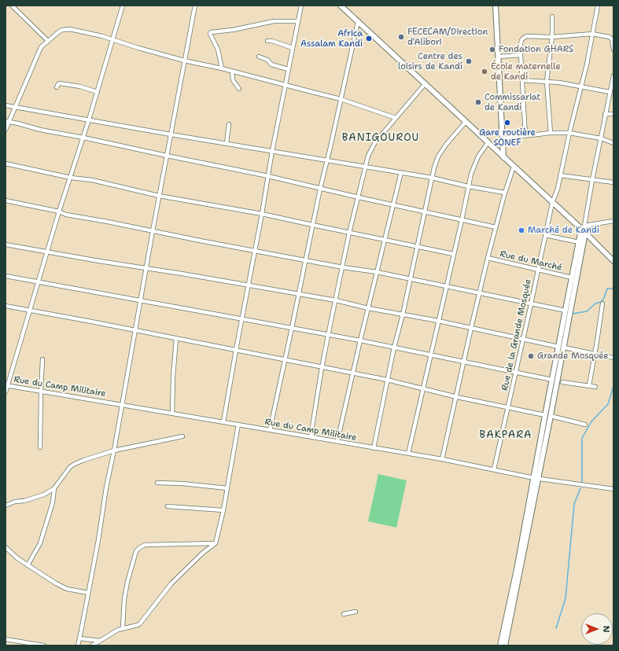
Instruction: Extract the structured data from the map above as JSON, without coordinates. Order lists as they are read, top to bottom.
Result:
{
  "streets": {
    "street": ["Rue du Marché", "Rue de la Grande Mosquée", "Rue du Camp Militaire"]
  },
  "crossings": [
    ["Rue du Marché", "Rue de la Grande Mosquée"],
    ["Rue de la Grande Mosquée", "Rue du Camp Militaire"]
  ],
  "districts": ["BANIGOUROU", "BAKPARA"],
  "places": [
    "FECECAM/Direction d'Alibori",
    "Africa Assalam Kandi",
    "Fondation GHARS",
    "Centre des loisirs de Kandi",
    "École maternelle de Kandi",
    "Commissariat de Kandi",
    "Gare routière SONEF",
    "Marché de Kandi",
    "Grande Mosquée"
  ],
  "north": "right"
}
